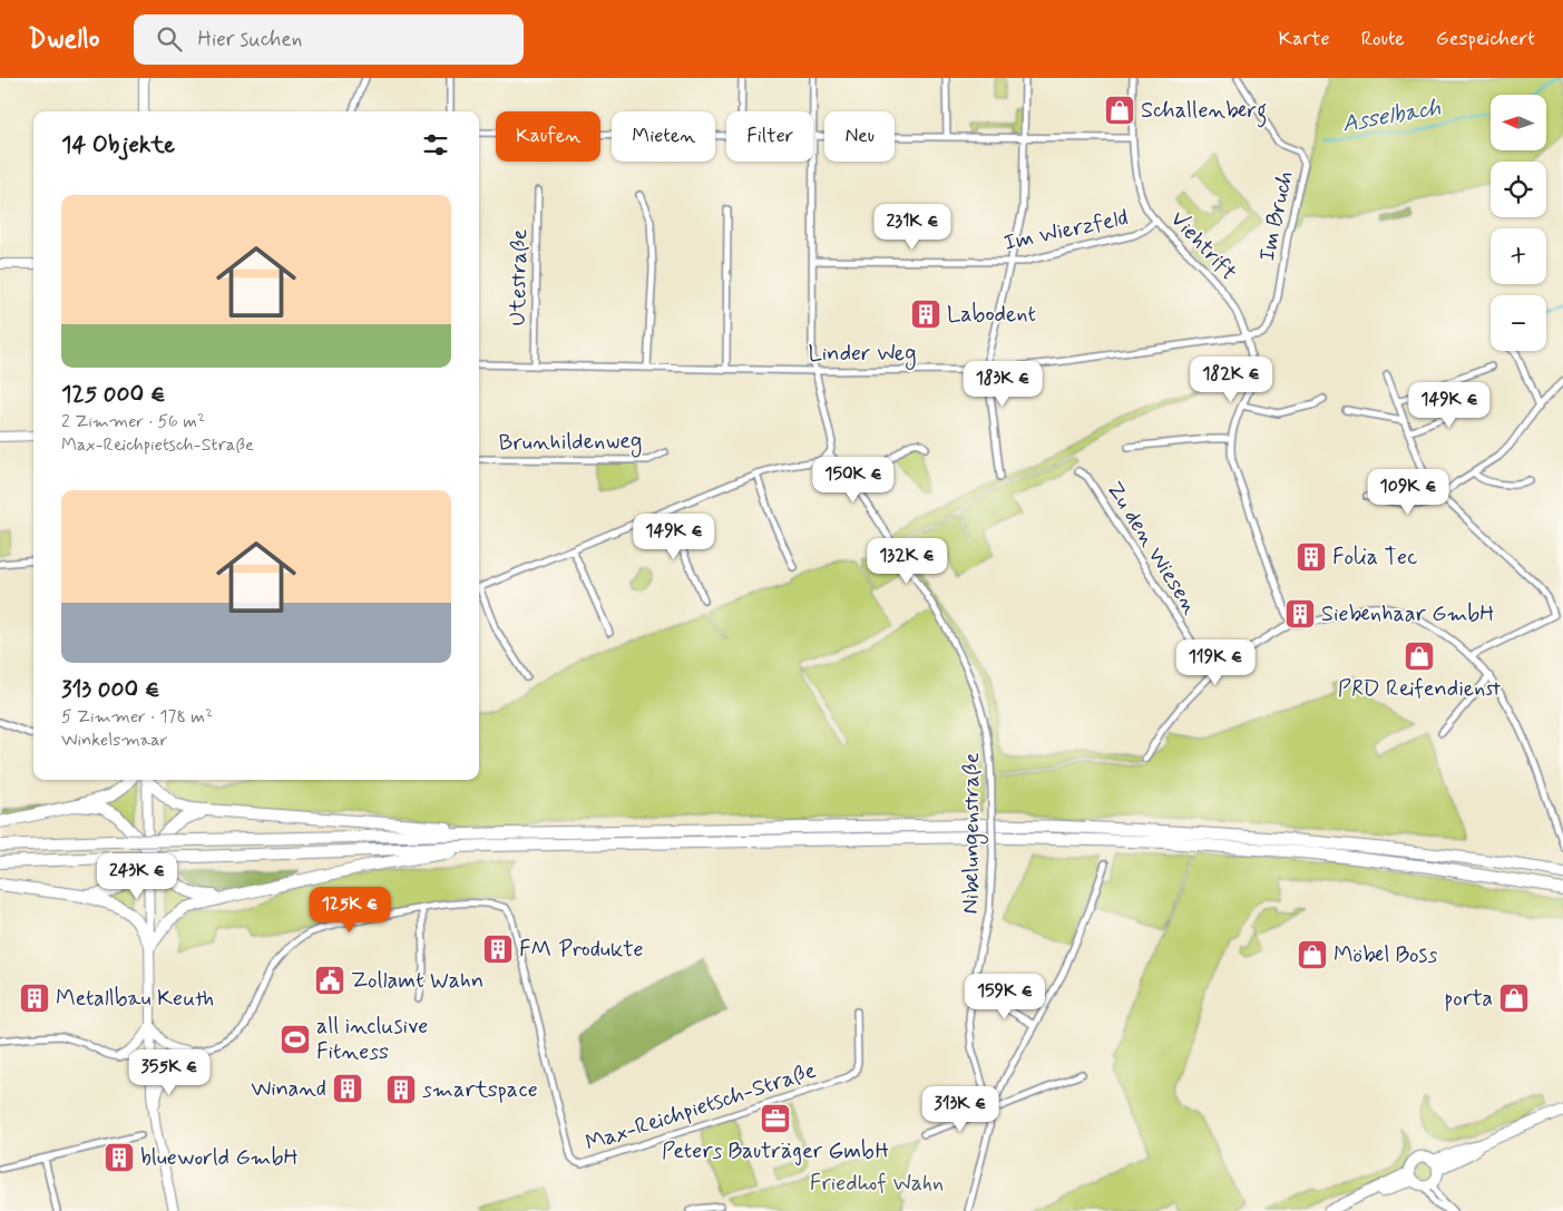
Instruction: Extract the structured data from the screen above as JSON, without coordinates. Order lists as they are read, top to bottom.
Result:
{
  "streets": {
    "street": [
      "Im Bruch",
      "Im Wierzfeld",
      "Viehtrift",
      "Utestraße",
      "Linder Weg",
      "Brunhildenweg",
      "Zu den Wiesen",
      "Nibelungenstraße",
      "Max-Reichpietsch-Straße"
    ]
  },
  "crossings": [
    ["Im Bruch", "Viehtrift"],
    ["Im Bruch", "Linder Weg"],
    ["Im Wierzfeld", "Viehtrift"],
    ["Viehtrift", "Linder Weg"],
    ["Utestraße", "Linder Weg"]
  ],
  "water": ["Asselbach"],
  "parks": ["Friedhof Wahn"],
  "places": {
    "shop": [
      "Schallenberg",
      "PRD Reifendienst",
      "Möbel Boss",
      "porta"
    ],
    "building": [
      "Labodent",
      "Folia Tec",
      "Siebenhaar GmbH",
      "FM Produkte",
      "Metallbau Keuth",
      "Winand",
      "smartspace",
      "blueworld GmbH"
    ],
    "public building": ["Zollamt Wahn"],
    "sports": ["all inclusive Fitness"],
    "office": ["Peters Bauträger GmbH"]
  },
  "north": "left",
  "page": {
    "header": "Dwello",
    "search": "Hier suchen",
    "nav": ["Karte", "Route", "Gespeichert"],
    "map_buttons": ["+", "−"],
    "chip": [
      "Kaufen",
      "Mieten",
      "Filter",
      "Neu"
    ],
    "heading": "14 Objekte",
    "list": [
      {
        "name": "125 000 €",
        "note": "2 Zimmer · 56 m² · Max-Reichpietsch-Straße"
      },
      {
        "name": "313 000 €",
        "note": "5 Zimmer · 178 m² · Winkelsmaar"
      }
    ],
    "price": [
      "231K €",
      "182K €",
      "183K €",
      "149K €",
      "150K €",
      "109K €",
      "149K €",
      "132K €",
      "119K €",
      "243K €",
      "125K €",
      "159K €",
      "355K €",
      "313K €"
    ]
  }
}
